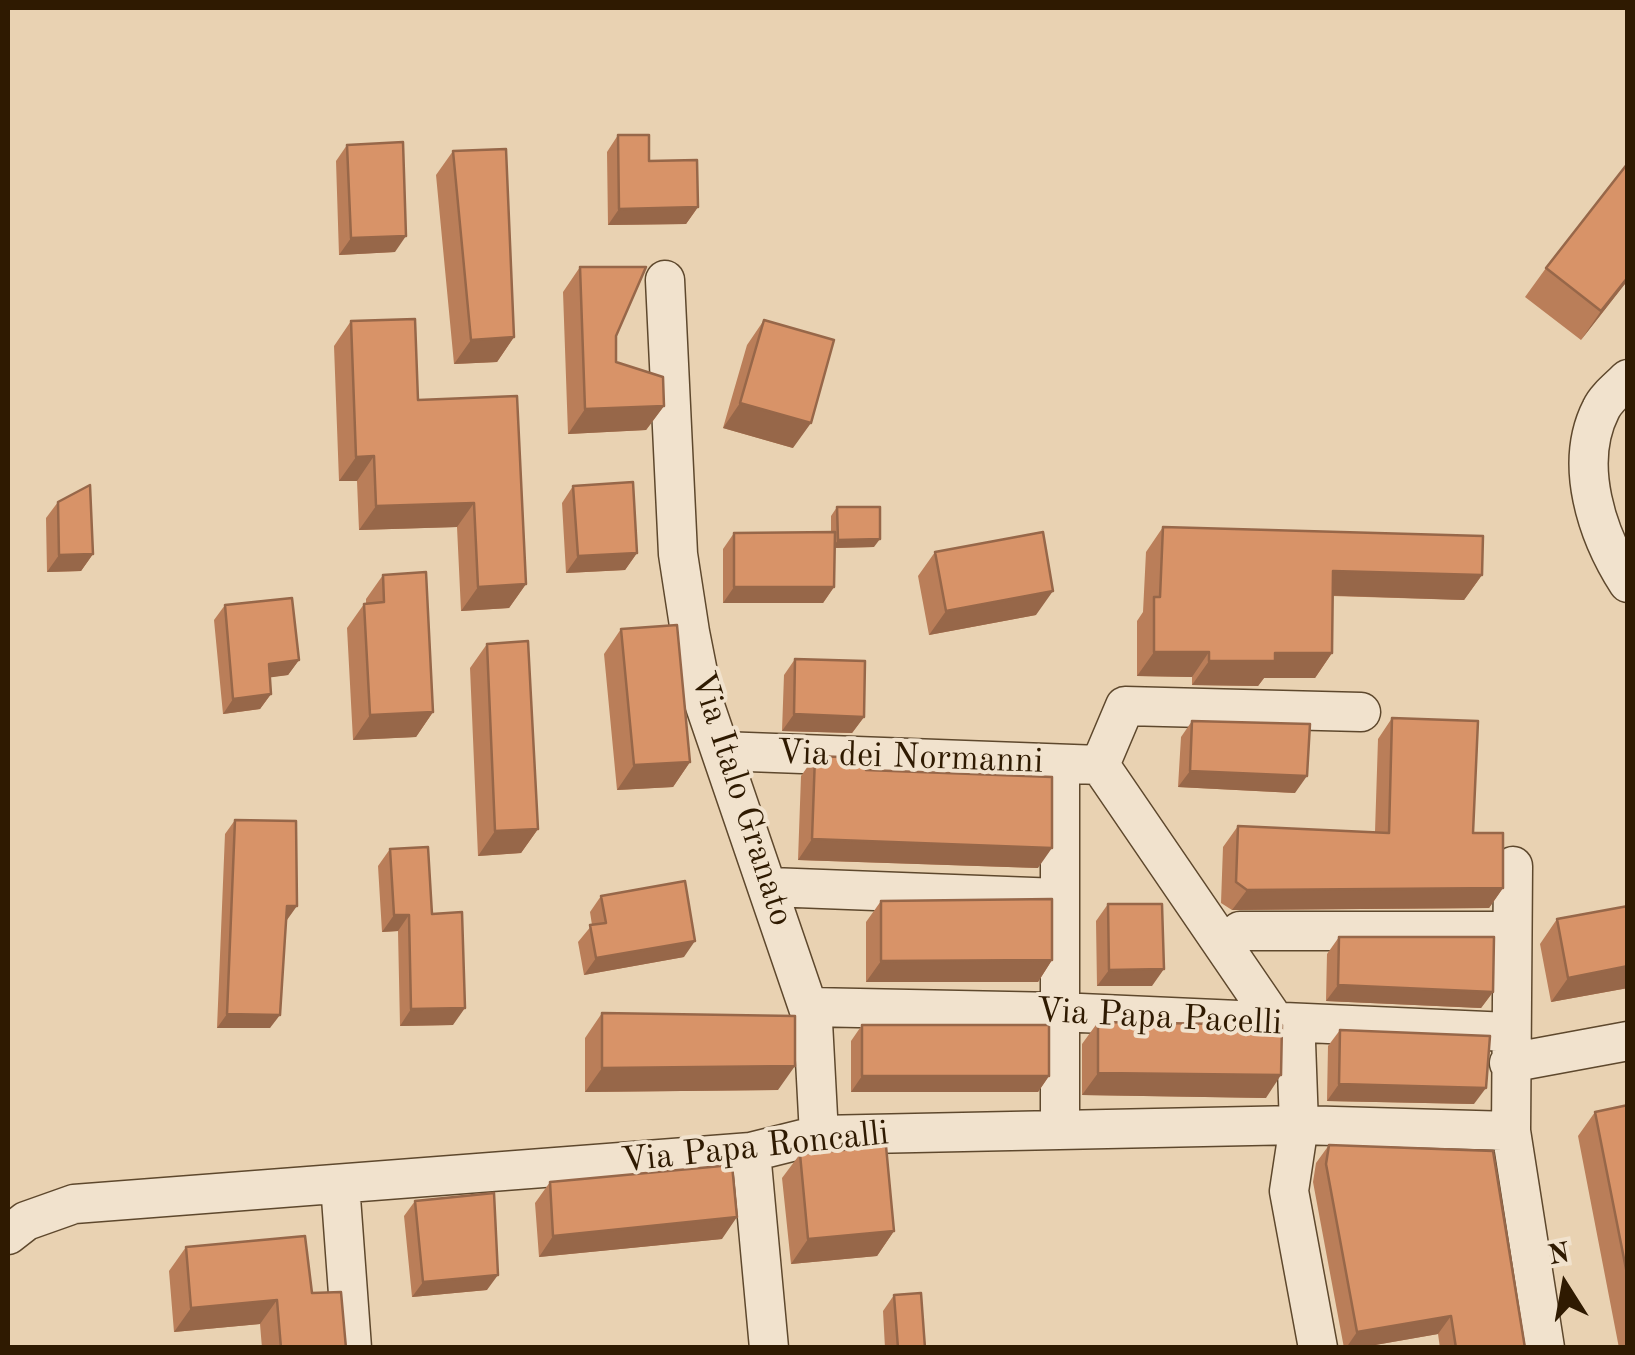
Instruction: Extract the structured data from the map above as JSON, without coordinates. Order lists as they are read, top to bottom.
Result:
{
  "streets": {
    "street": [
      "Via dei Normanni",
      "Via Italo Granato",
      "Via Papa Pacelli",
      "Via Papa Roncalli"
    ]
  },
  "crossings": [
    ["Via dei Normanni", "Via Italo Granato"],
    ["Via Italo Granato", "Via Papa Pacelli"],
    ["Via Italo Granato", "Via Papa Roncalli"]
  ],
  "north": "top"
}
